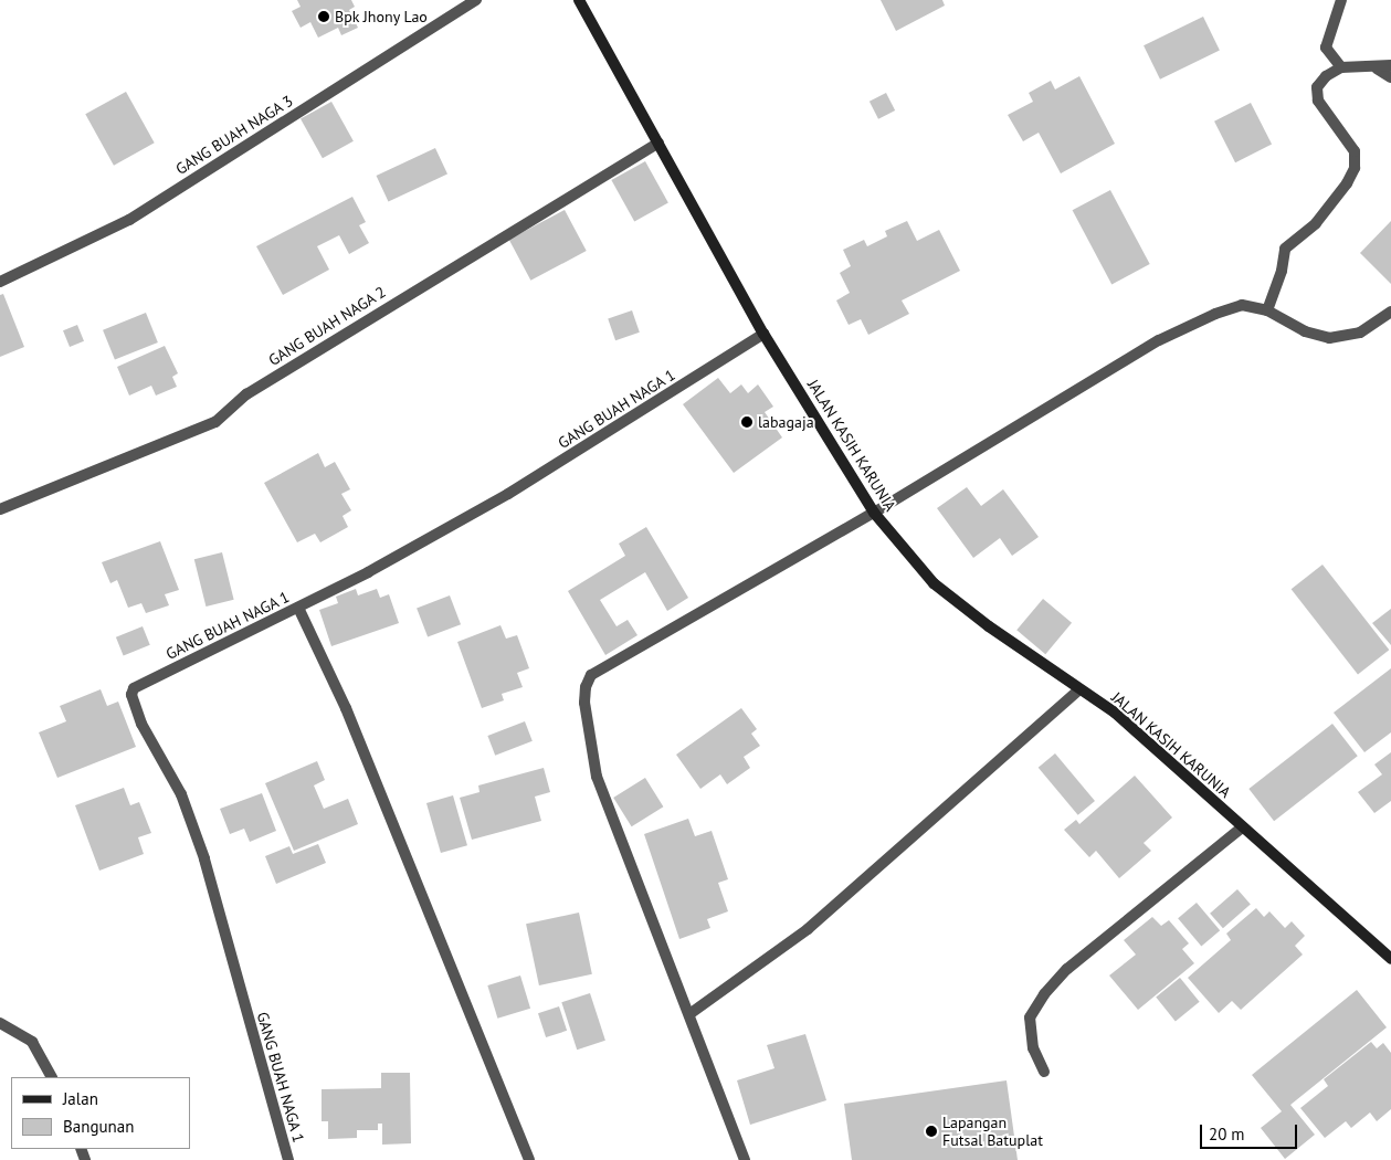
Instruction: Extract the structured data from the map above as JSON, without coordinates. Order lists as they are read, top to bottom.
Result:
{
  "streets": {
    "street": [
      "GANG BUAH NAGA 3",
      "GANG BUAH NAGA 2",
      "GANG BUAH NAGA 1",
      "JALAN KASIH KARUNIA"
    ]
  },
  "crossings": [
    ["GANG BUAH NAGA 2", "JALAN KASIH KARUNIA"],
    ["GANG BUAH NAGA 1", "JALAN KASIH KARUNIA"]
  ],
  "places": ["Bpk Jhony Lao", "labagaja", "Lapangan Futsal Batuplat"],
  "legend": ["Jalan", "Bangunan"],
  "scale_bar": "20 m"
}
